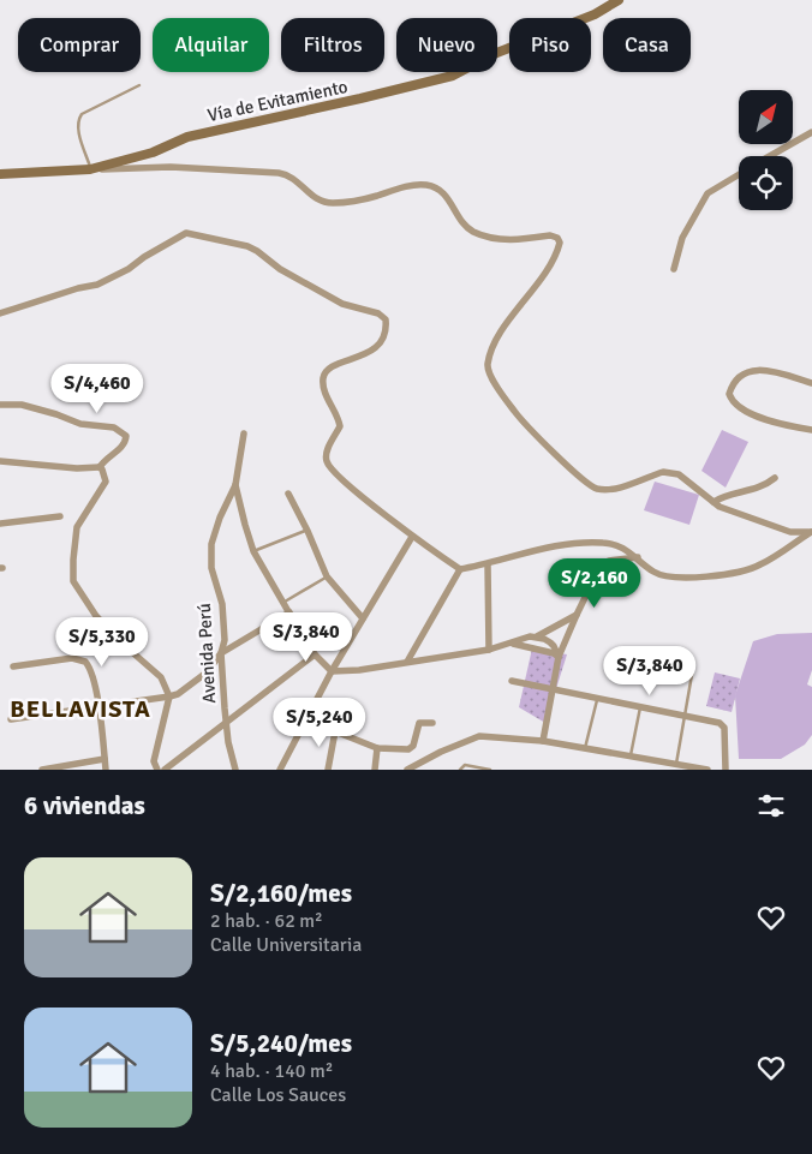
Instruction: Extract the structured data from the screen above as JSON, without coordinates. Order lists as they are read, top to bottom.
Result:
{
  "streets": {
    "main road": ["Vía de Evitamiento"],
    "street": ["Avenida Perú"]
  },
  "districts": ["BELLAVISTA"],
  "north": "top right",
  "page": {
    "chip": [
      "Comprar",
      "Alquilar",
      "Filtros",
      "Nuevo",
      "Piso",
      "Casa"
    ],
    "price": [
      "S/4,460",
      "S/2,160",
      "S/3,840",
      "S/5,330",
      "S/3,840",
      "S/5,240"
    ],
    "heading": "6 viviendas",
    "list": [
      {
        "name": "S/2,160/mes",
        "note": "2 hab. · 62 m² · Calle Universitaria"
      },
      {
        "name": "S/5,240/mes",
        "note": "4 hab. · 140 m² · Calle Los Sauces"
      }
    ]
  }
}
